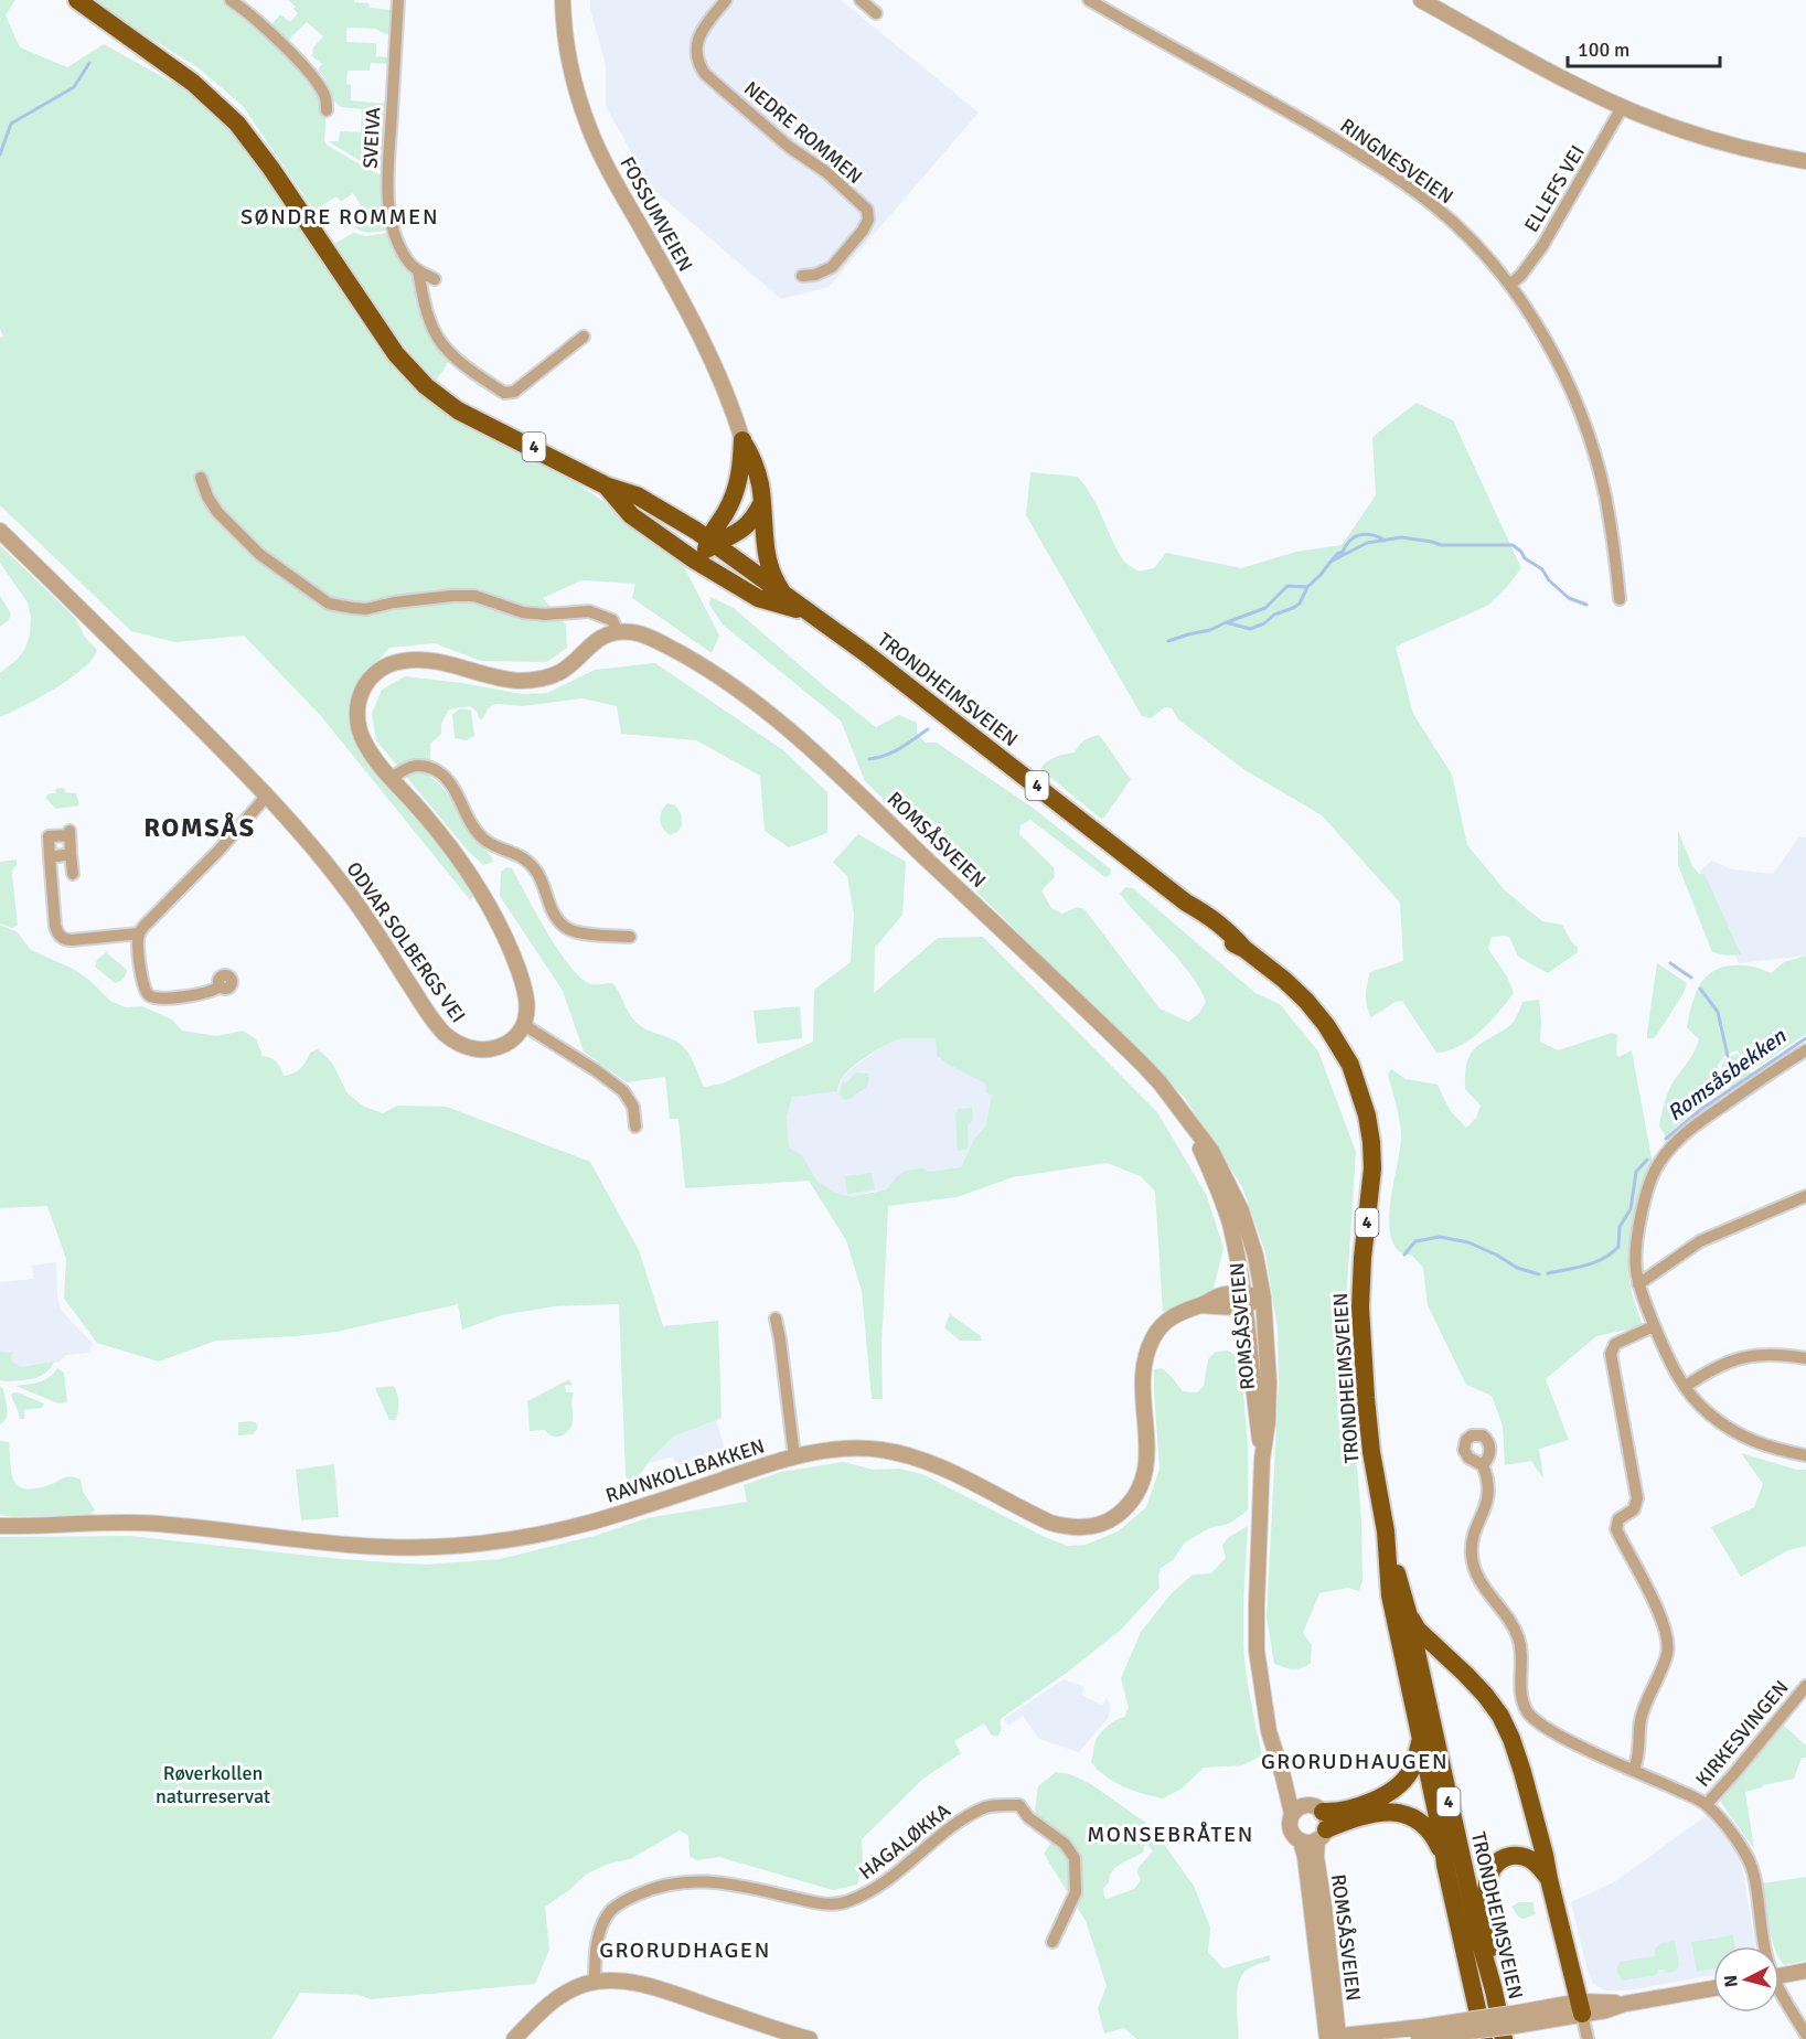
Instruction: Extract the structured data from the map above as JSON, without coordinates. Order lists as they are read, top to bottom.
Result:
{
  "streets": {
    "highway": ["4", "TRONDHEIMSVEIEN"],
    "street": [
      "NEDRE ROMMEN",
      "SVEIVA",
      "RINGNESVEIEN",
      "ELLEFS VEI",
      "FOSSUMVEIEN",
      "ROMSÅSVEIEN",
      "ODVAR SOLBERGS VEI",
      "RAVNKOLLBAKKEN",
      "KIRKESVINGEN",
      "HAGALØKKA"
    ]
  },
  "crossings": [
    ["RINGNESVEIEN", "ELLEFS VEI"],
    ["ROMSÅSVEIEN", "RAVNKOLLBAKKEN"]
  ],
  "districts": [
    "SØNDRE ROMMEN",
    "ROMSÅS",
    "GRORUDHAUGEN",
    "MONSEBRÅTEN",
    "GRORUDHAGEN"
  ],
  "water": ["Romsåsbekken"],
  "parks": ["Røverkollen naturreservat"],
  "scale_bar": "100 m",
  "north": "left"
}
